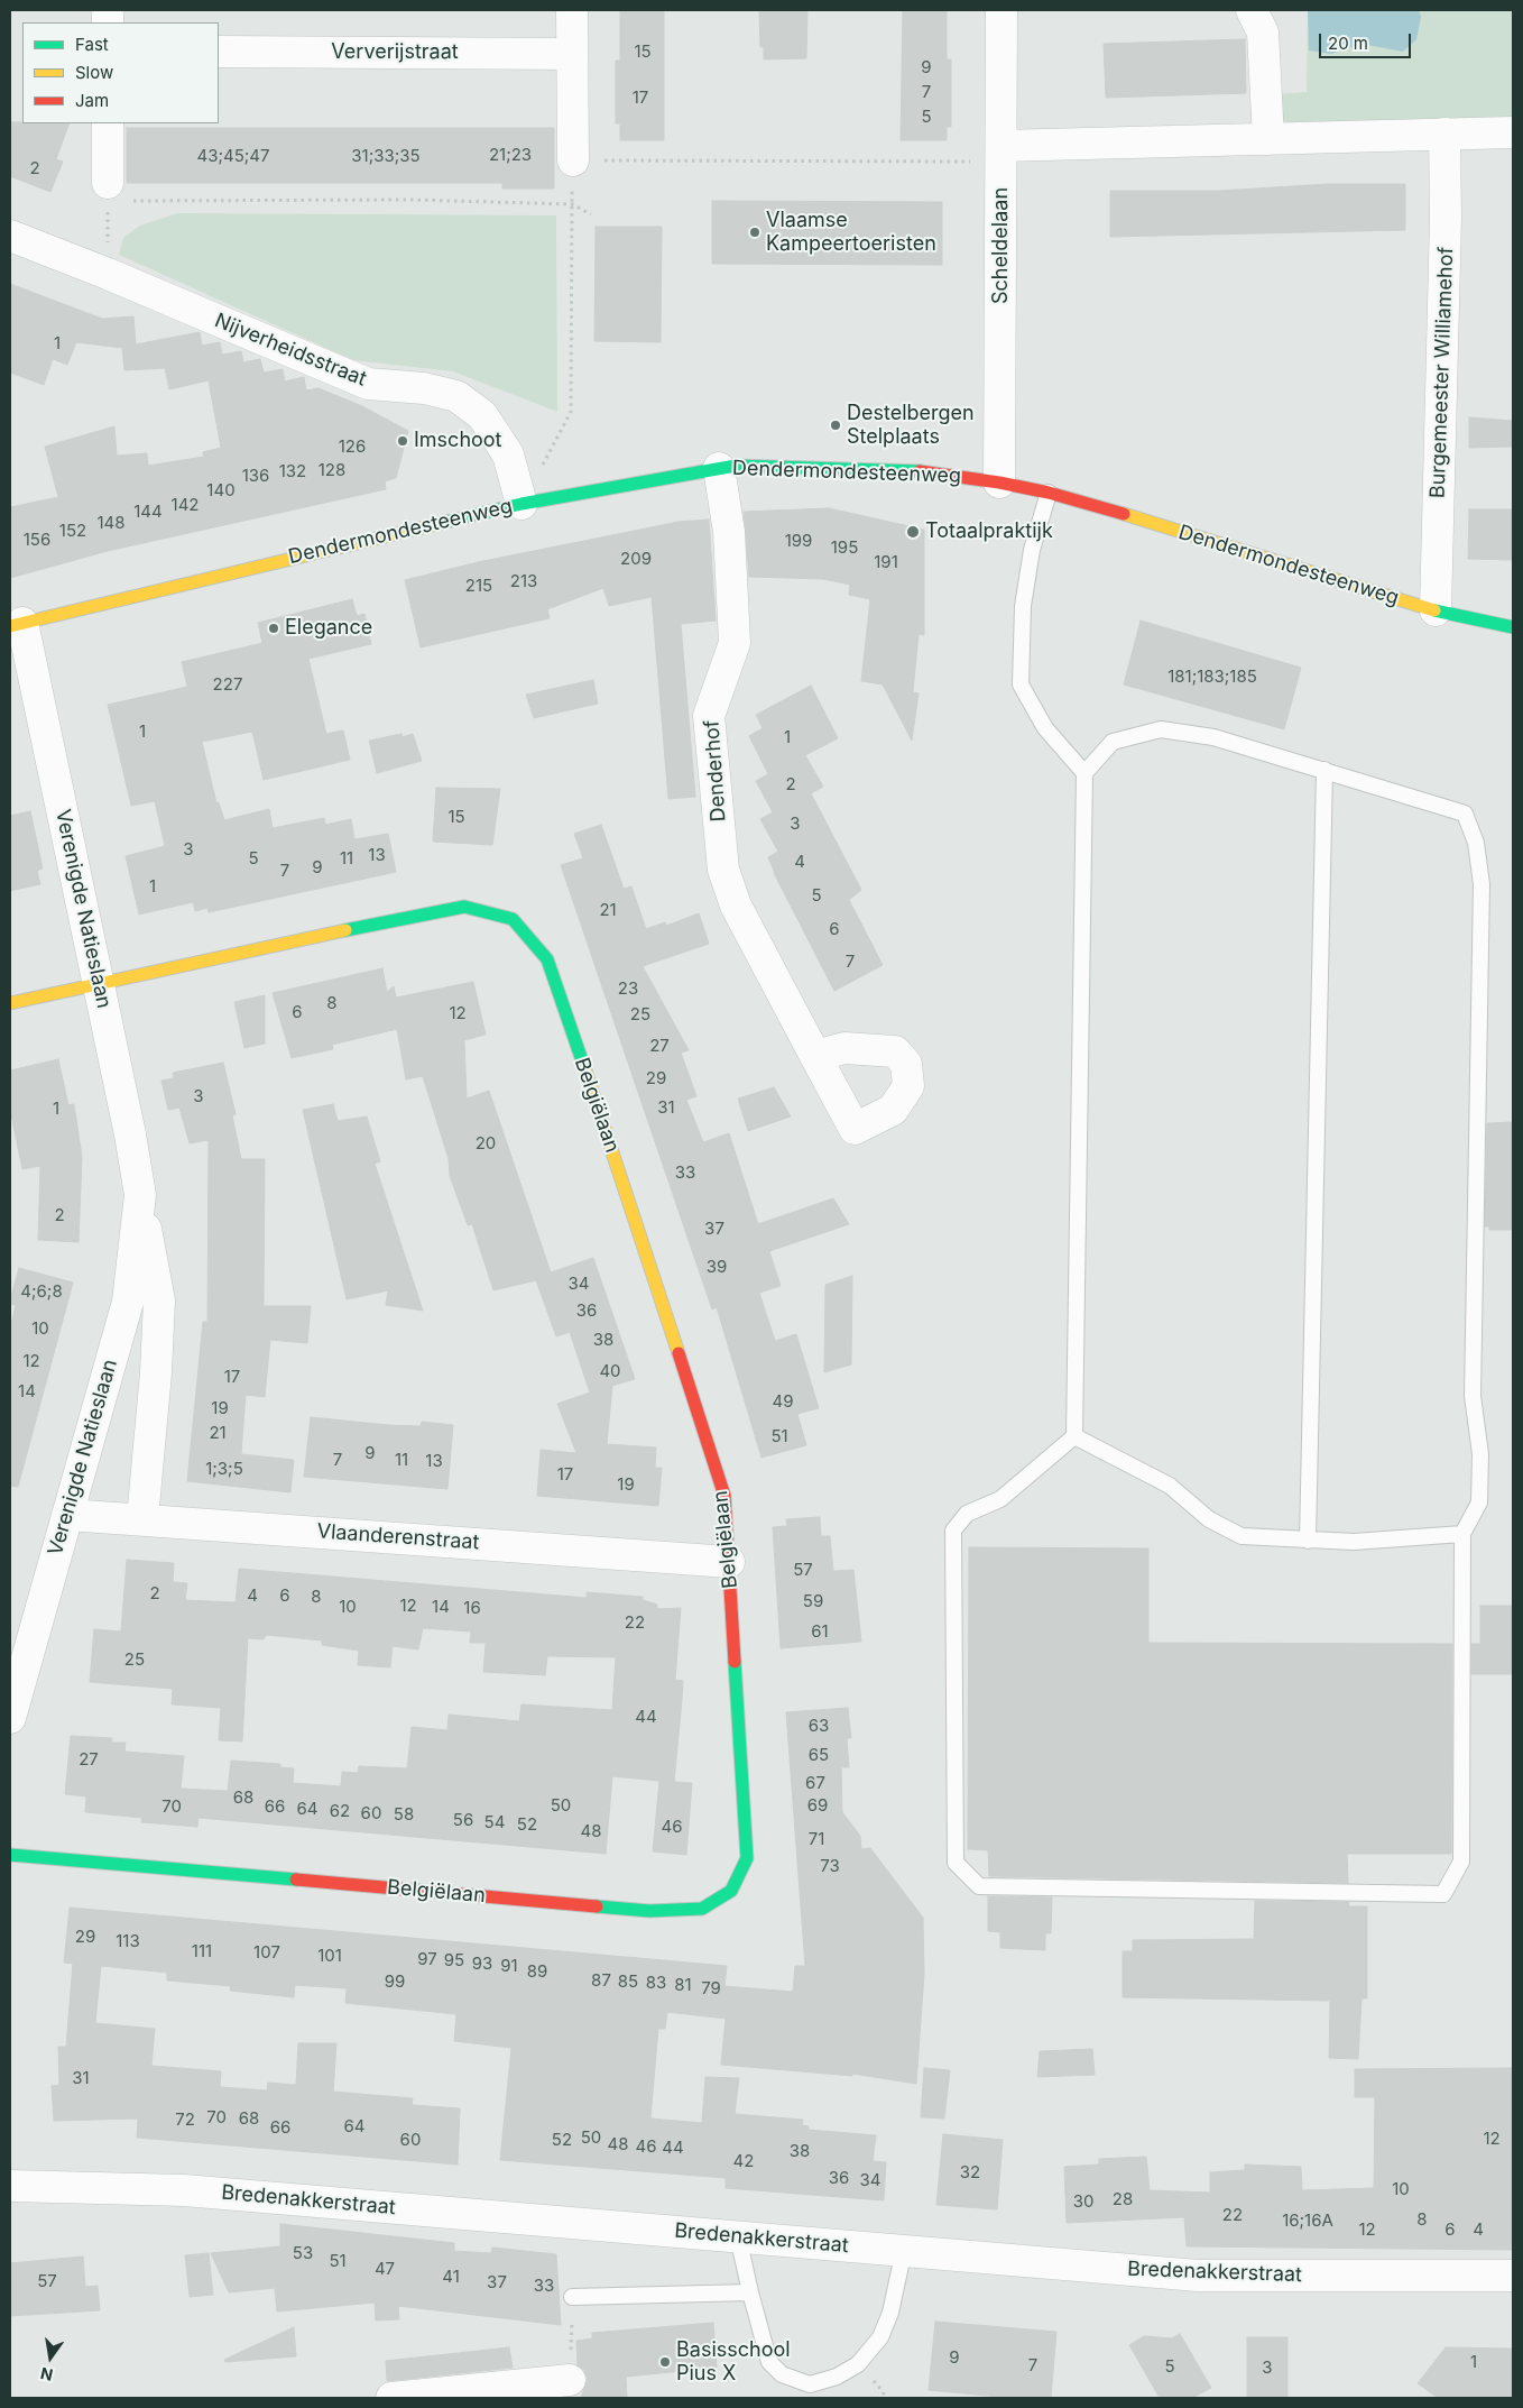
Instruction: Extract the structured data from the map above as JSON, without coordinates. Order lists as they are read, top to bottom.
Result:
{
  "streets": {
    "street": [
      "Ververijstraat",
      "Scheldelaan",
      "Nijverheidsstraat",
      "Burgemeester Williamehof",
      "Dendermondesteenweg",
      "Denderhof",
      "Verenigde Natieslaan",
      "Belgiëlaan",
      "Vlaanderenstraat",
      "Bredenakkerstraat"
    ]
  },
  "crossings": [
    ["Scheldelaan", "Dendermondesteenweg"],
    ["Nijverheidsstraat", "Dendermondesteenweg"],
    ["Burgemeester Williamehof", "Dendermondesteenweg"],
    ["Dendermondesteenweg", "Denderhof"],
    ["Dendermondesteenweg", "Verenigde Natieslaan"],
    ["Verenigde Natieslaan", "Belgiëlaan"],
    ["Verenigde Natieslaan", "Vlaanderenstraat"],
    ["Belgiëlaan", "Vlaanderenstraat"]
  ],
  "places": [
    "Vlaamse Kampeertoeristen",
    "Destelbergen Stelplaats",
    "Imschoot",
    "Totaalpraktijk",
    "Elegance",
    "Basisschool Pius X"
  ],
  "house_numbers": [
    "15",
    "9",
    "7",
    "17",
    "5",
    "21;23",
    "43;45;47",
    "31;33;35",
    "2",
    "1",
    "126",
    "128",
    "132",
    "136",
    "140",
    "142",
    "144",
    "148",
    "152",
    "156",
    "199",
    "195",
    "209",
    "191",
    "213",
    "215",
    "181;183;185",
    "227",
    "1",
    "1",
    "2",
    "15",
    "3",
    "3",
    "13",
    "5",
    "11",
    "4",
    "9",
    "7",
    "1",
    "5",
    "21",
    "6",
    "7",
    "23",
    "8",
    "6",
    "12",
    "25",
    "27",
    "29",
    "3",
    "31",
    "1",
    "20",
    "33",
    "2",
    "37",
    "39",
    "34",
    "4;6;8",
    "36",
    "10",
    "38",
    "12",
    "40",
    "17",
    "14",
    "49",
    "19",
    "21",
    "51",
    "9",
    "7",
    "11",
    "13",
    "1;3;5",
    "17",
    "19",
    "57",
    "2",
    "4",
    "6",
    "8",
    "59",
    "12",
    "10",
    "14",
    "16",
    "22",
    "61",
    "25",
    "44",
    "63",
    "65",
    "27",
    "67",
    "68",
    "50",
    "69",
    "70",
    "66",
    "64",
    "62",
    "60",
    "58",
    "56",
    "54",
    "52",
    "46",
    "48",
    "71",
    "73",
    "29",
    "113",
    "111",
    "107",
    "101",
    "97",
    "95",
    "93",
    "91",
    "89",
    "87",
    "99",
    "85",
    "83",
    "81",
    "79",
    "31",
    "70",
    "68",
    "72",
    "64",
    "66",
    "50",
    "12",
    "60",
    "52",
    "48",
    "46",
    "44",
    "38",
    "42",
    "32",
    "36",
    "34",
    "10",
    "28",
    "30",
    "22",
    "8",
    "16;16A",
    "12",
    "6",
    "4",
    "53",
    "51",
    "47",
    "41",
    "57",
    "37",
    "33",
    "9",
    "1",
    "7",
    "5",
    "3"
  ],
  "legend": ["Fast", "Slow", "Jam"],
  "scale_bar": "20 m",
  "north": "bottom"
}
